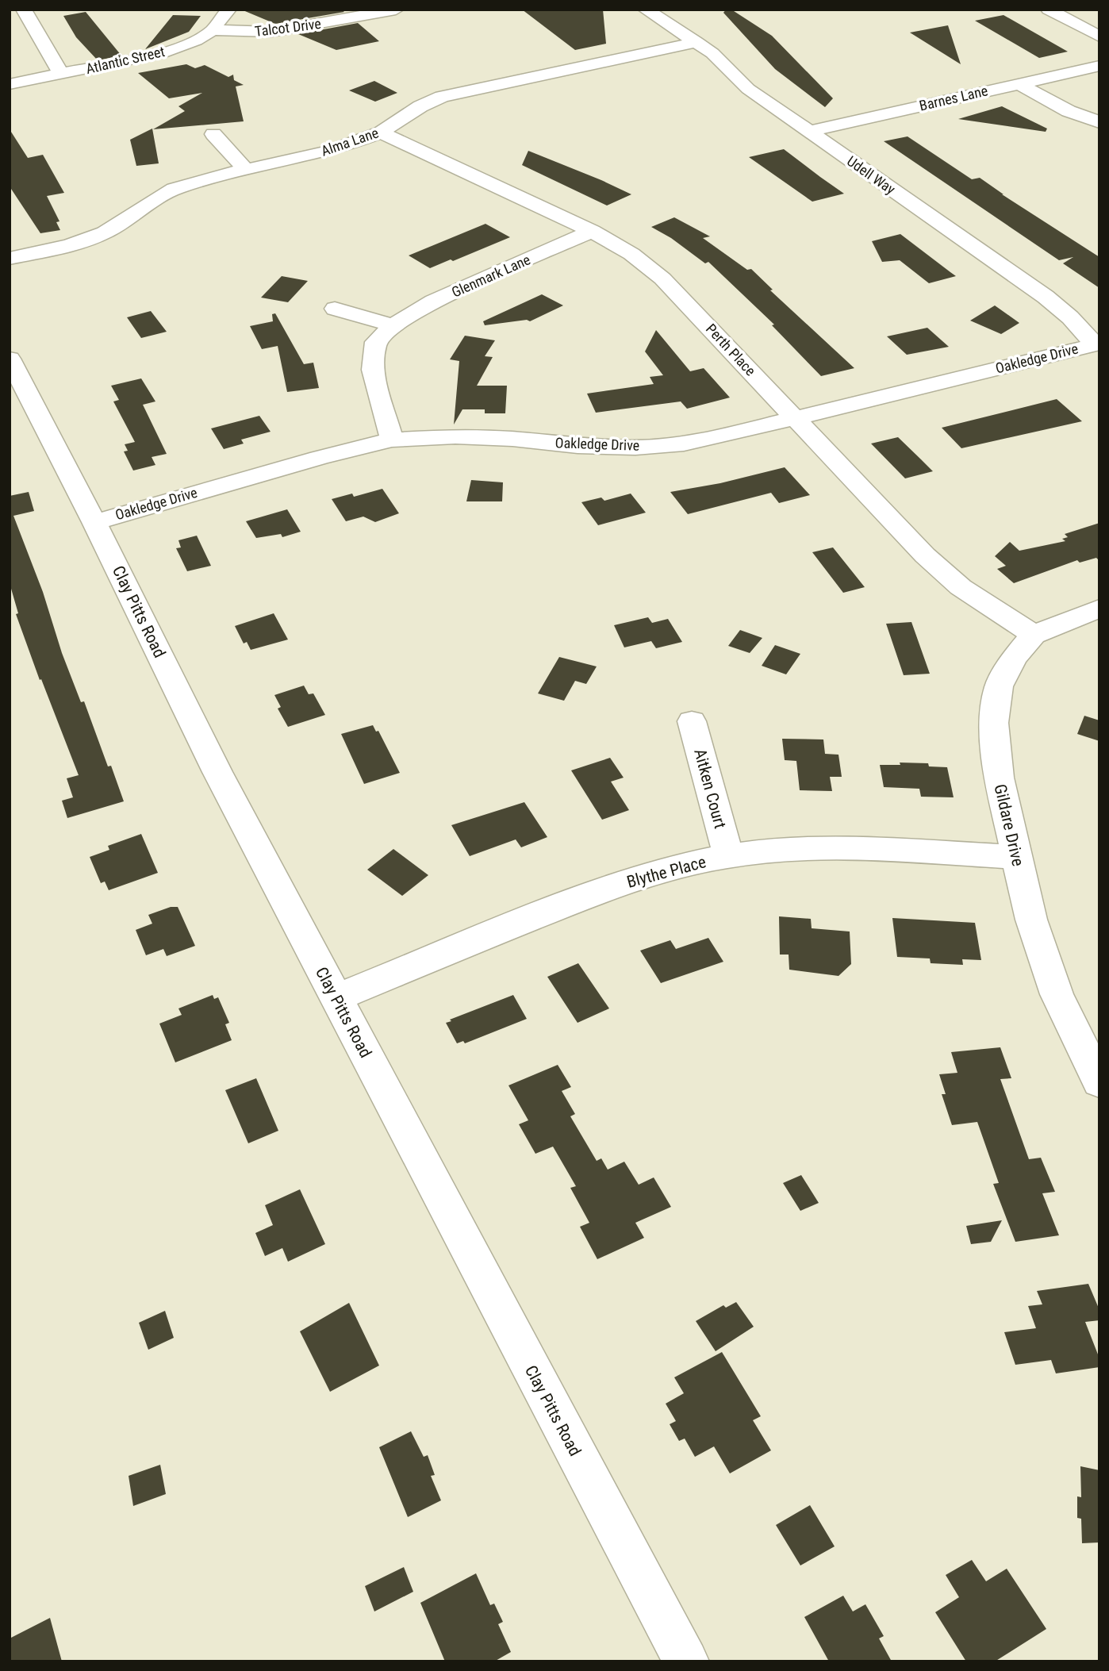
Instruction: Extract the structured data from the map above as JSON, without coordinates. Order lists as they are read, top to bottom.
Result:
{
  "streets": {
    "street": [
      "Talcot Drive",
      "Atlantic Street",
      "Barnes Lane",
      "Alma Lane",
      "Udell Way",
      "Glenmark Lane",
      "Perth Place",
      "Oakledge Drive",
      "Clay Pitts Road",
      "Aitken Court",
      "Gildare Drive",
      "Blythe Place"
    ]
  },
  "crossings": [
    ["Talcot Drive", "Atlantic Street"],
    ["Barnes Lane", "Udell Way"],
    ["Alma Lane", "Udell Way"],
    ["Alma Lane", "Perth Place"],
    ["Udell Way", "Oakledge Drive"],
    ["Glenmark Lane", "Perth Place"],
    ["Glenmark Lane", "Oakledge Drive"],
    ["Perth Place", "Oakledge Drive"],
    ["Perth Place", "Gildare Drive"],
    ["Oakledge Drive", "Clay Pitts Road"],
    ["Clay Pitts Road", "Blythe Place"],
    ["Aitken Court", "Blythe Place"],
    ["Gildare Drive", "Blythe Place"]
  ]
}
